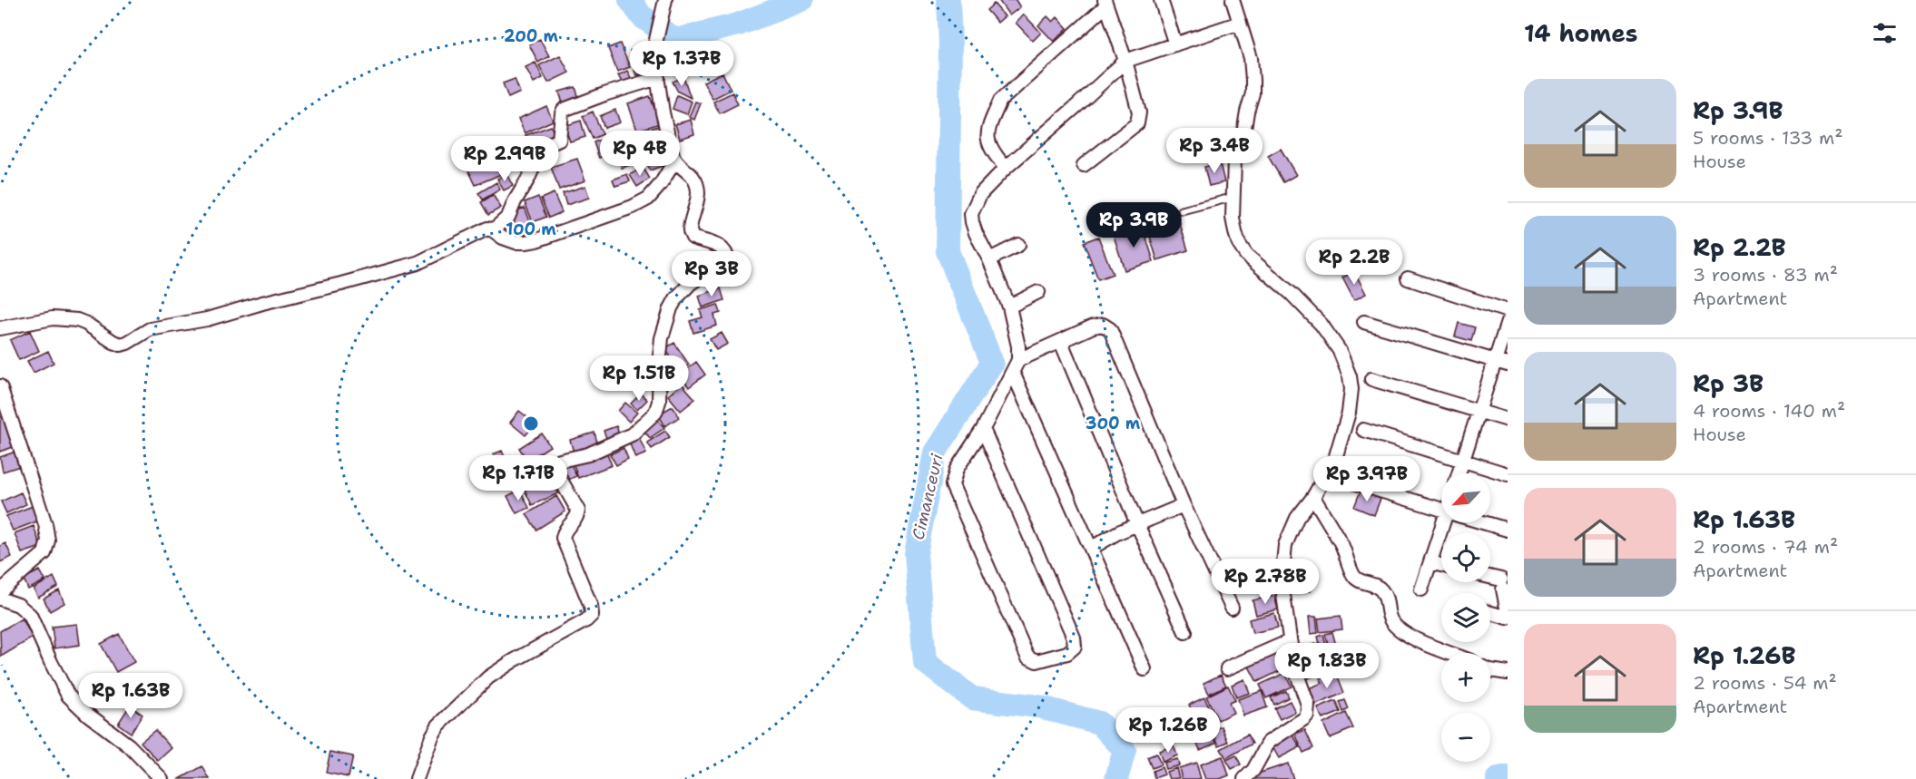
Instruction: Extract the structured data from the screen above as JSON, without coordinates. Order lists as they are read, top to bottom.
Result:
{
  "water": ["Cimanceuri"],
  "north": "bottom left",
  "page": {
    "heading": "14 homes",
    "price": [
      "Rp 1.37B",
      "Rp 3.4B",
      "Rp 4B",
      "Rp 2.99B",
      "Rp 3.9B",
      "Rp 2.2B",
      "Rp 3B",
      "Rp 1.51B",
      "Rp 1.71B",
      "Rp 3.97B",
      "Rp 2.78B",
      "Rp 1.83B",
      "Rp 1.63B",
      "Rp 1.26B"
    ],
    "list": [
      {
        "name": "Rp 3.9B",
        "note": "5 rooms · 133 m² · House"
      },
      {
        "name": "Rp 2.2B",
        "note": "3 rooms · 83 m² · Apartment"
      },
      {
        "name": "Rp 3B",
        "note": "4 rooms · 140 m² · House"
      },
      {
        "name": "Rp 1.63B",
        "note": "2 rooms · 74 m² · Apartment"
      },
      {
        "name": "Rp 1.26B",
        "note": "2 rooms · 54 m² · Apartment"
      }
    ],
    "map_buttons": ["+", "−"]
  },
  "rings": ["200 m", "100 m", "300 m"]
}
